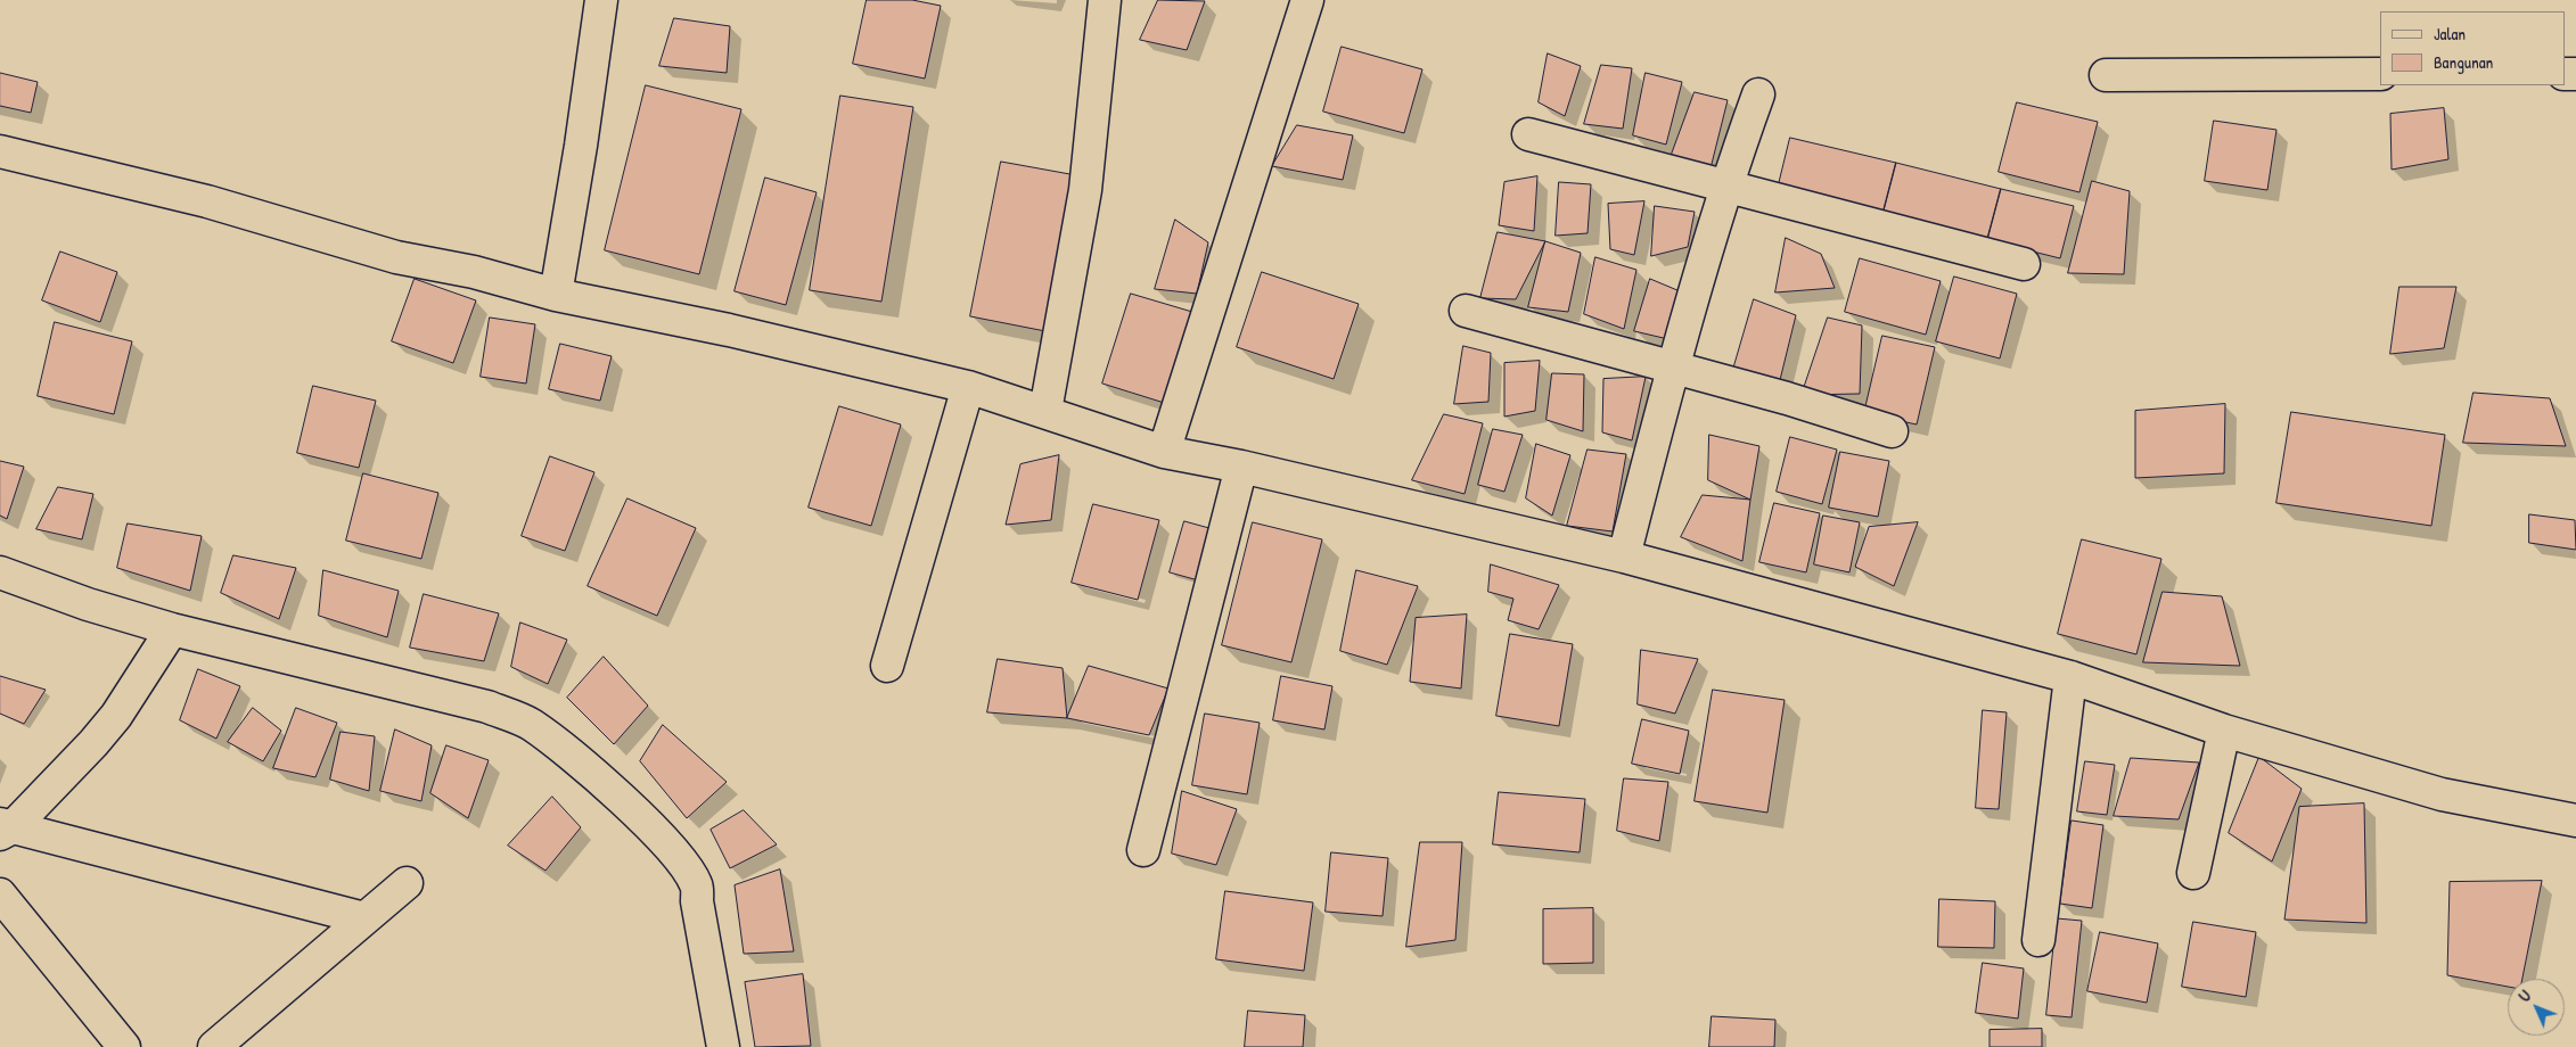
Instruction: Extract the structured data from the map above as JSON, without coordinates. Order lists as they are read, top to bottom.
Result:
{
  "legend": ["Jalan", "Bangunan"],
  "north": "top left"
}
